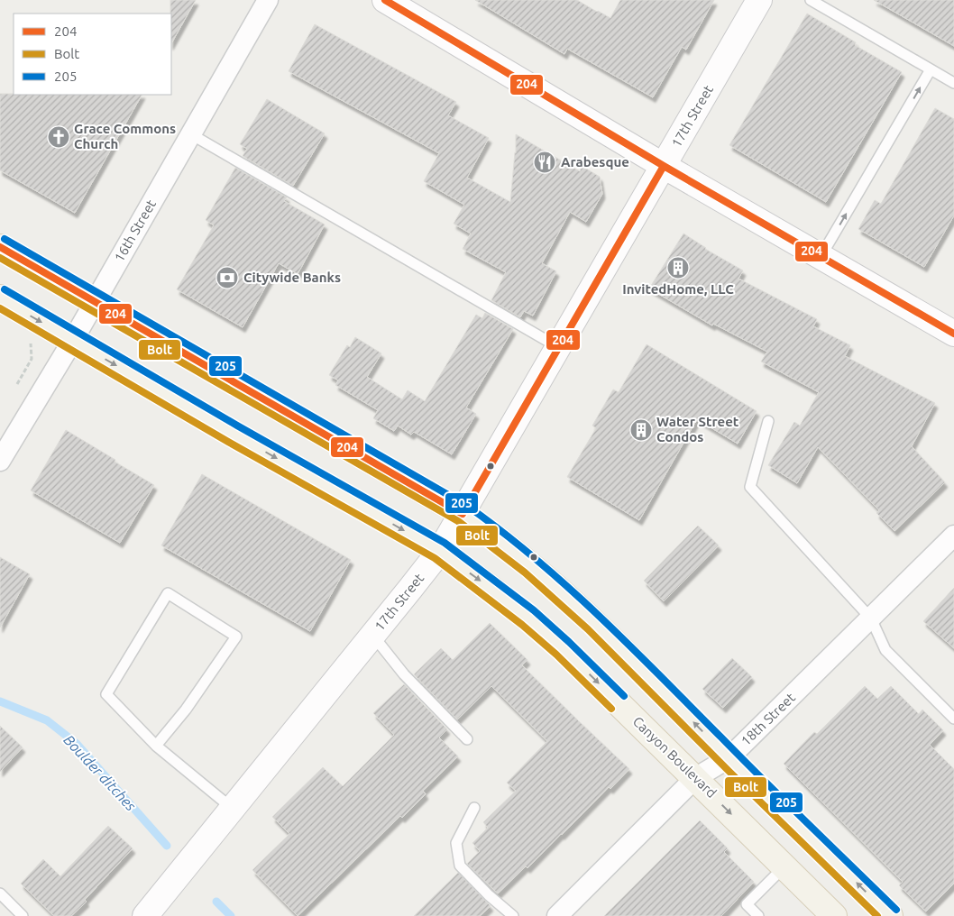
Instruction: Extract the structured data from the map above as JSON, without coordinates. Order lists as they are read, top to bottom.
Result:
{
  "streets": {
    "main road": ["Canyon Boulevard"],
    "street": ["17th Street", "16th Street", "18th Street"]
  },
  "crossings": [
    ["17th Street", "Canyon Boulevard"],
    ["16th Street", "Canyon Boulevard"],
    ["18th Street", "Canyon Boulevard"]
  ],
  "water": ["Boulder ditches"],
  "places": {
    "church": ["Grace Commons Church"],
    "restaurant": ["Arabesque"],
    "building": ["InvitedHome, LLC", "Water Street Condos"],
    "bank": ["Citywide Banks"]
  },
  "lines": ["transit line 204", "transit line 205", "transit line Bolt"],
  "legend": ["204", "Bolt", "205"]
}
